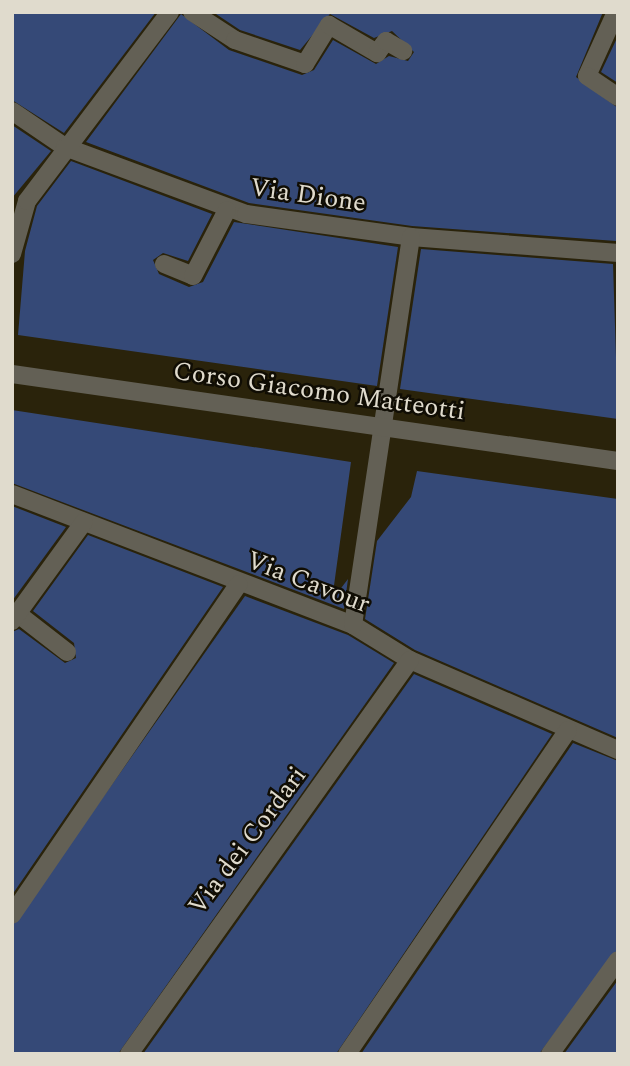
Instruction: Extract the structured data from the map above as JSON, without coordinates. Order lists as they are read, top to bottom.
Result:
{
  "streets": {
    "street": [
      "Via Dione",
      "Corso Giacomo Matteotti",
      "Via Cavour",
      "Via dei Cordari"
    ]
  },
  "crossings": [
    ["Via Cavour", "Via dei Cordari"]
  ]
}
